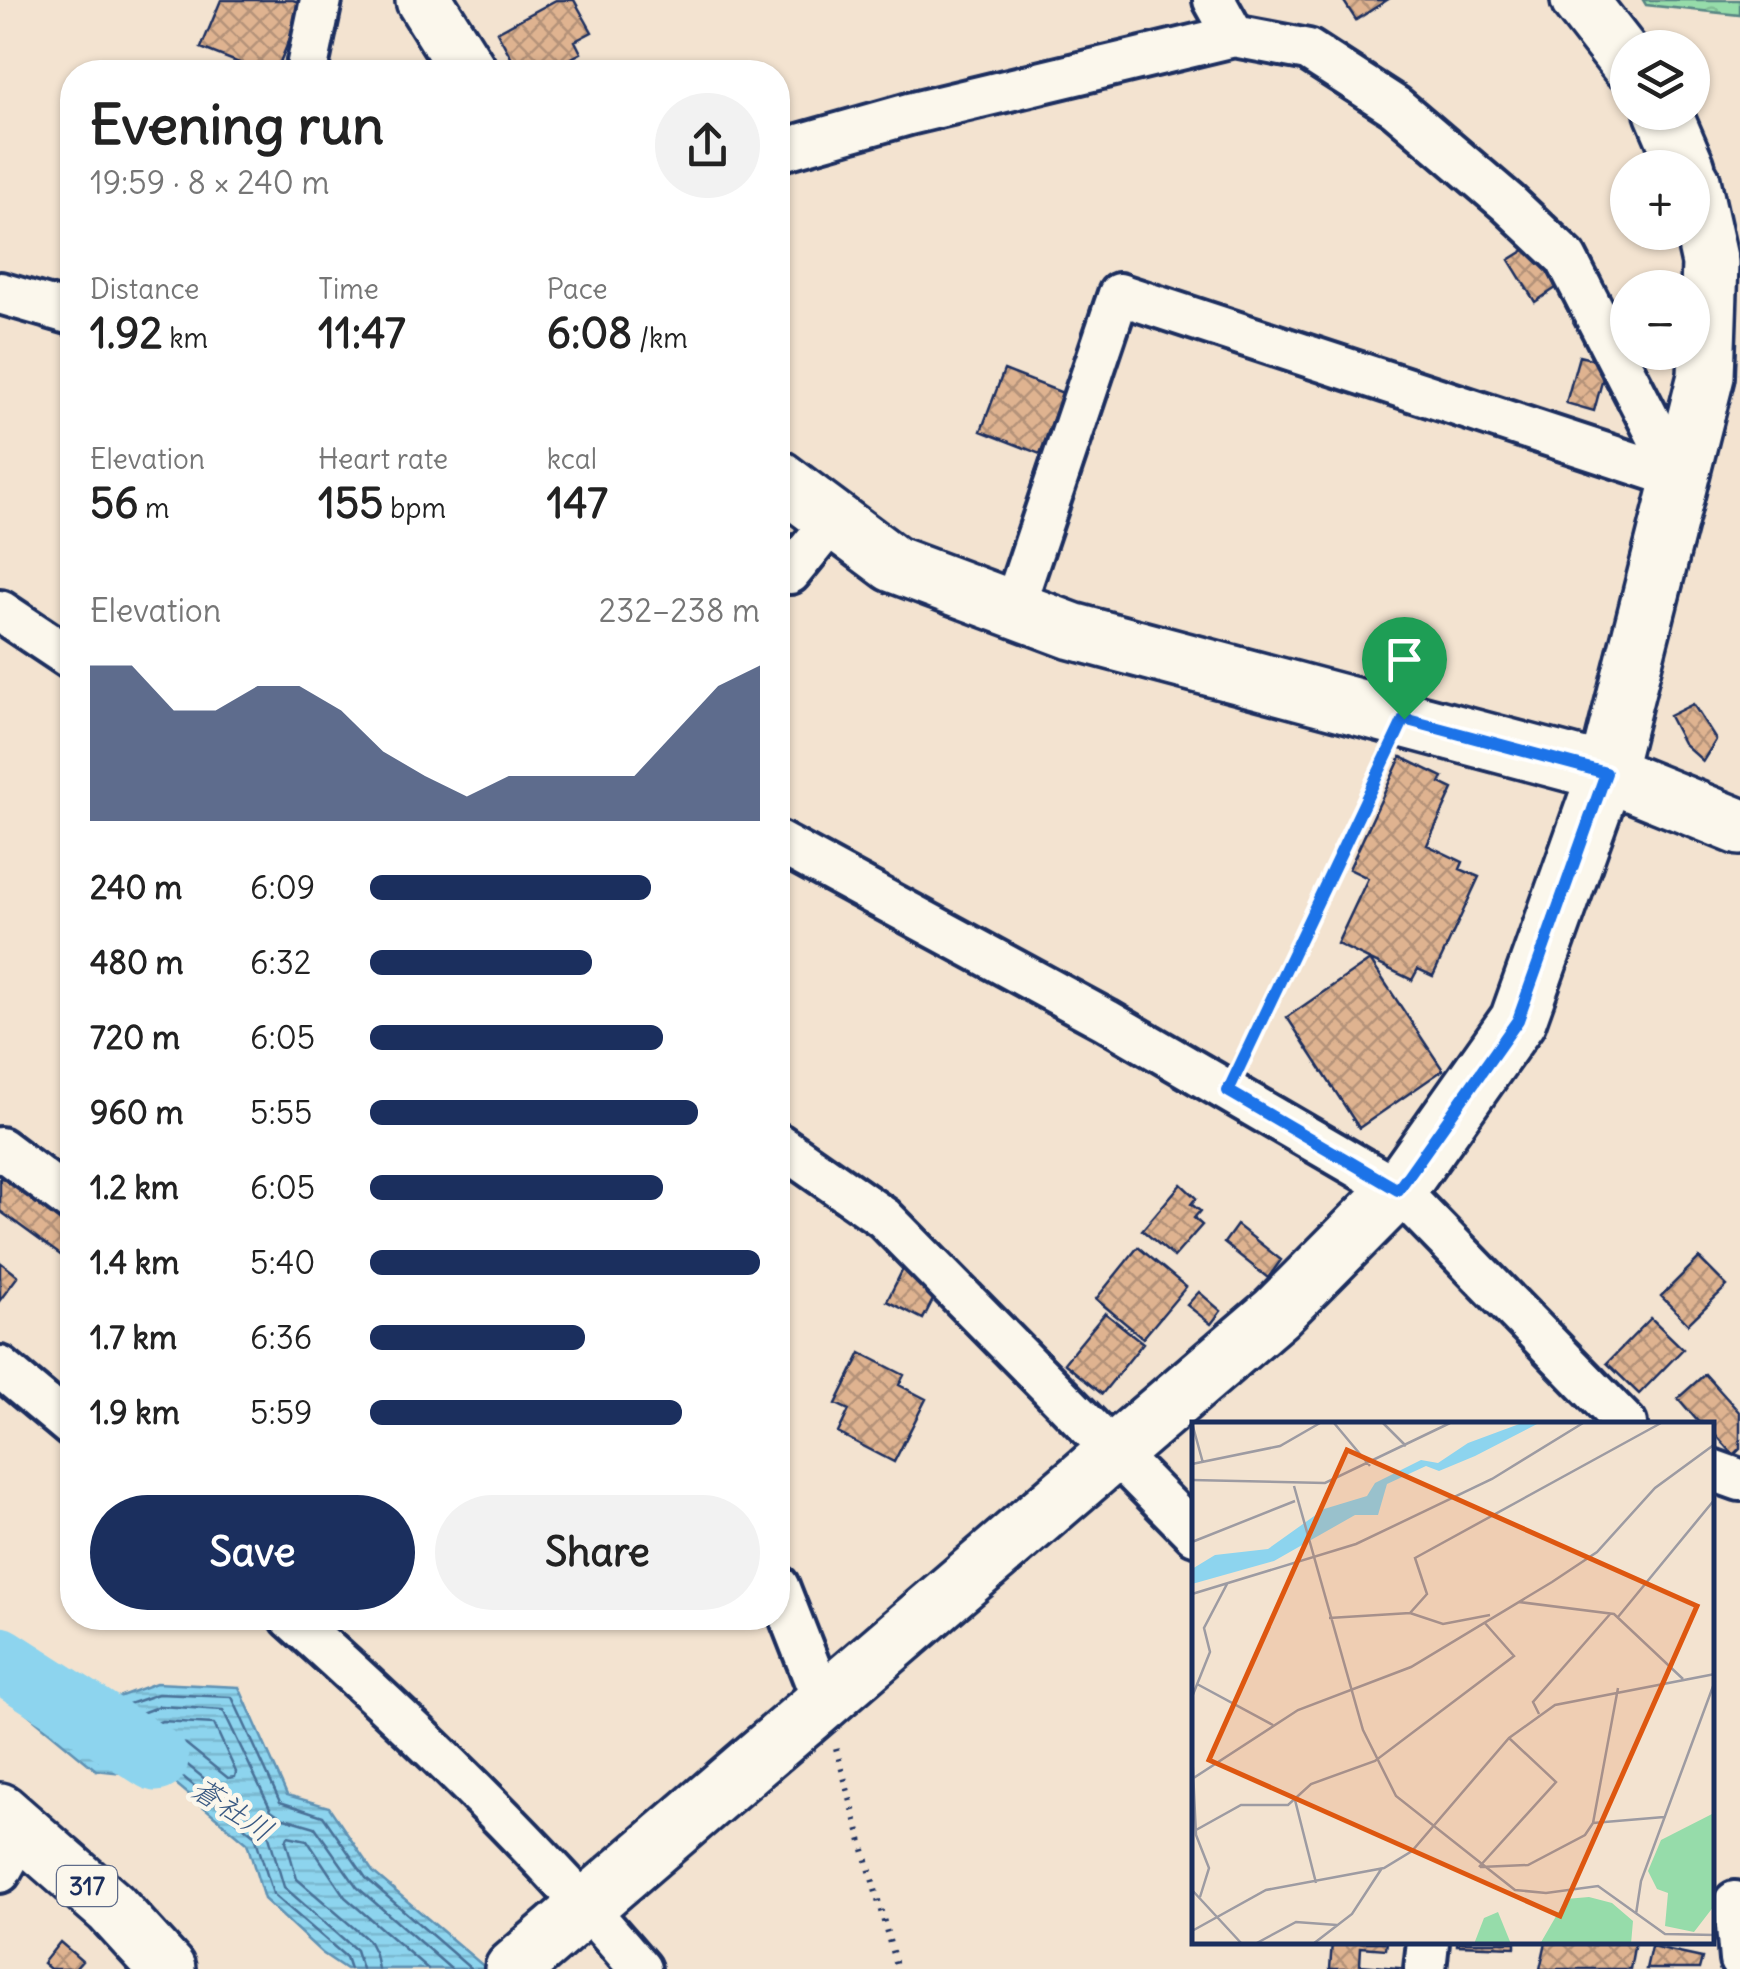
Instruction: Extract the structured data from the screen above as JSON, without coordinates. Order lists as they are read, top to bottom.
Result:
{
  "streets": {
    "main road": ["317"]
  },
  "water": ["蒼社川"],
  "page": {
    "map_buttons": ["+", "−"],
    "heading": ["Evening run", "19:59 · 8 × 240 m"],
    "stats": [
      ["Distance", "1.92 km"],
      ["Time", "11:47"],
      ["Pace", "6:08 /km"],
      ["Elevation", "56 m"],
      ["Heart rate", "155 bpm"],
      ["kcal", "147"]
    ],
    "chart": ["Elevation", "232–238 m"],
    "list": [
      {
        "name": "240 m",
        "note": "6:09"
      },
      {
        "name": "480 m",
        "note": "6:32"
      },
      {
        "name": "720 m",
        "note": "6:05"
      },
      {
        "name": "960 m",
        "note": "5:55"
      },
      {
        "name": "1.2 km",
        "note": "6:05"
      },
      {
        "name": "1.4 km",
        "note": "5:40"
      },
      {
        "name": "1.7 km",
        "note": "6:36"
      },
      {
        "name": "1.9 km",
        "note": "5:59"
      }
    ],
    "buttons": ["Save", "Share"]
  }
}
